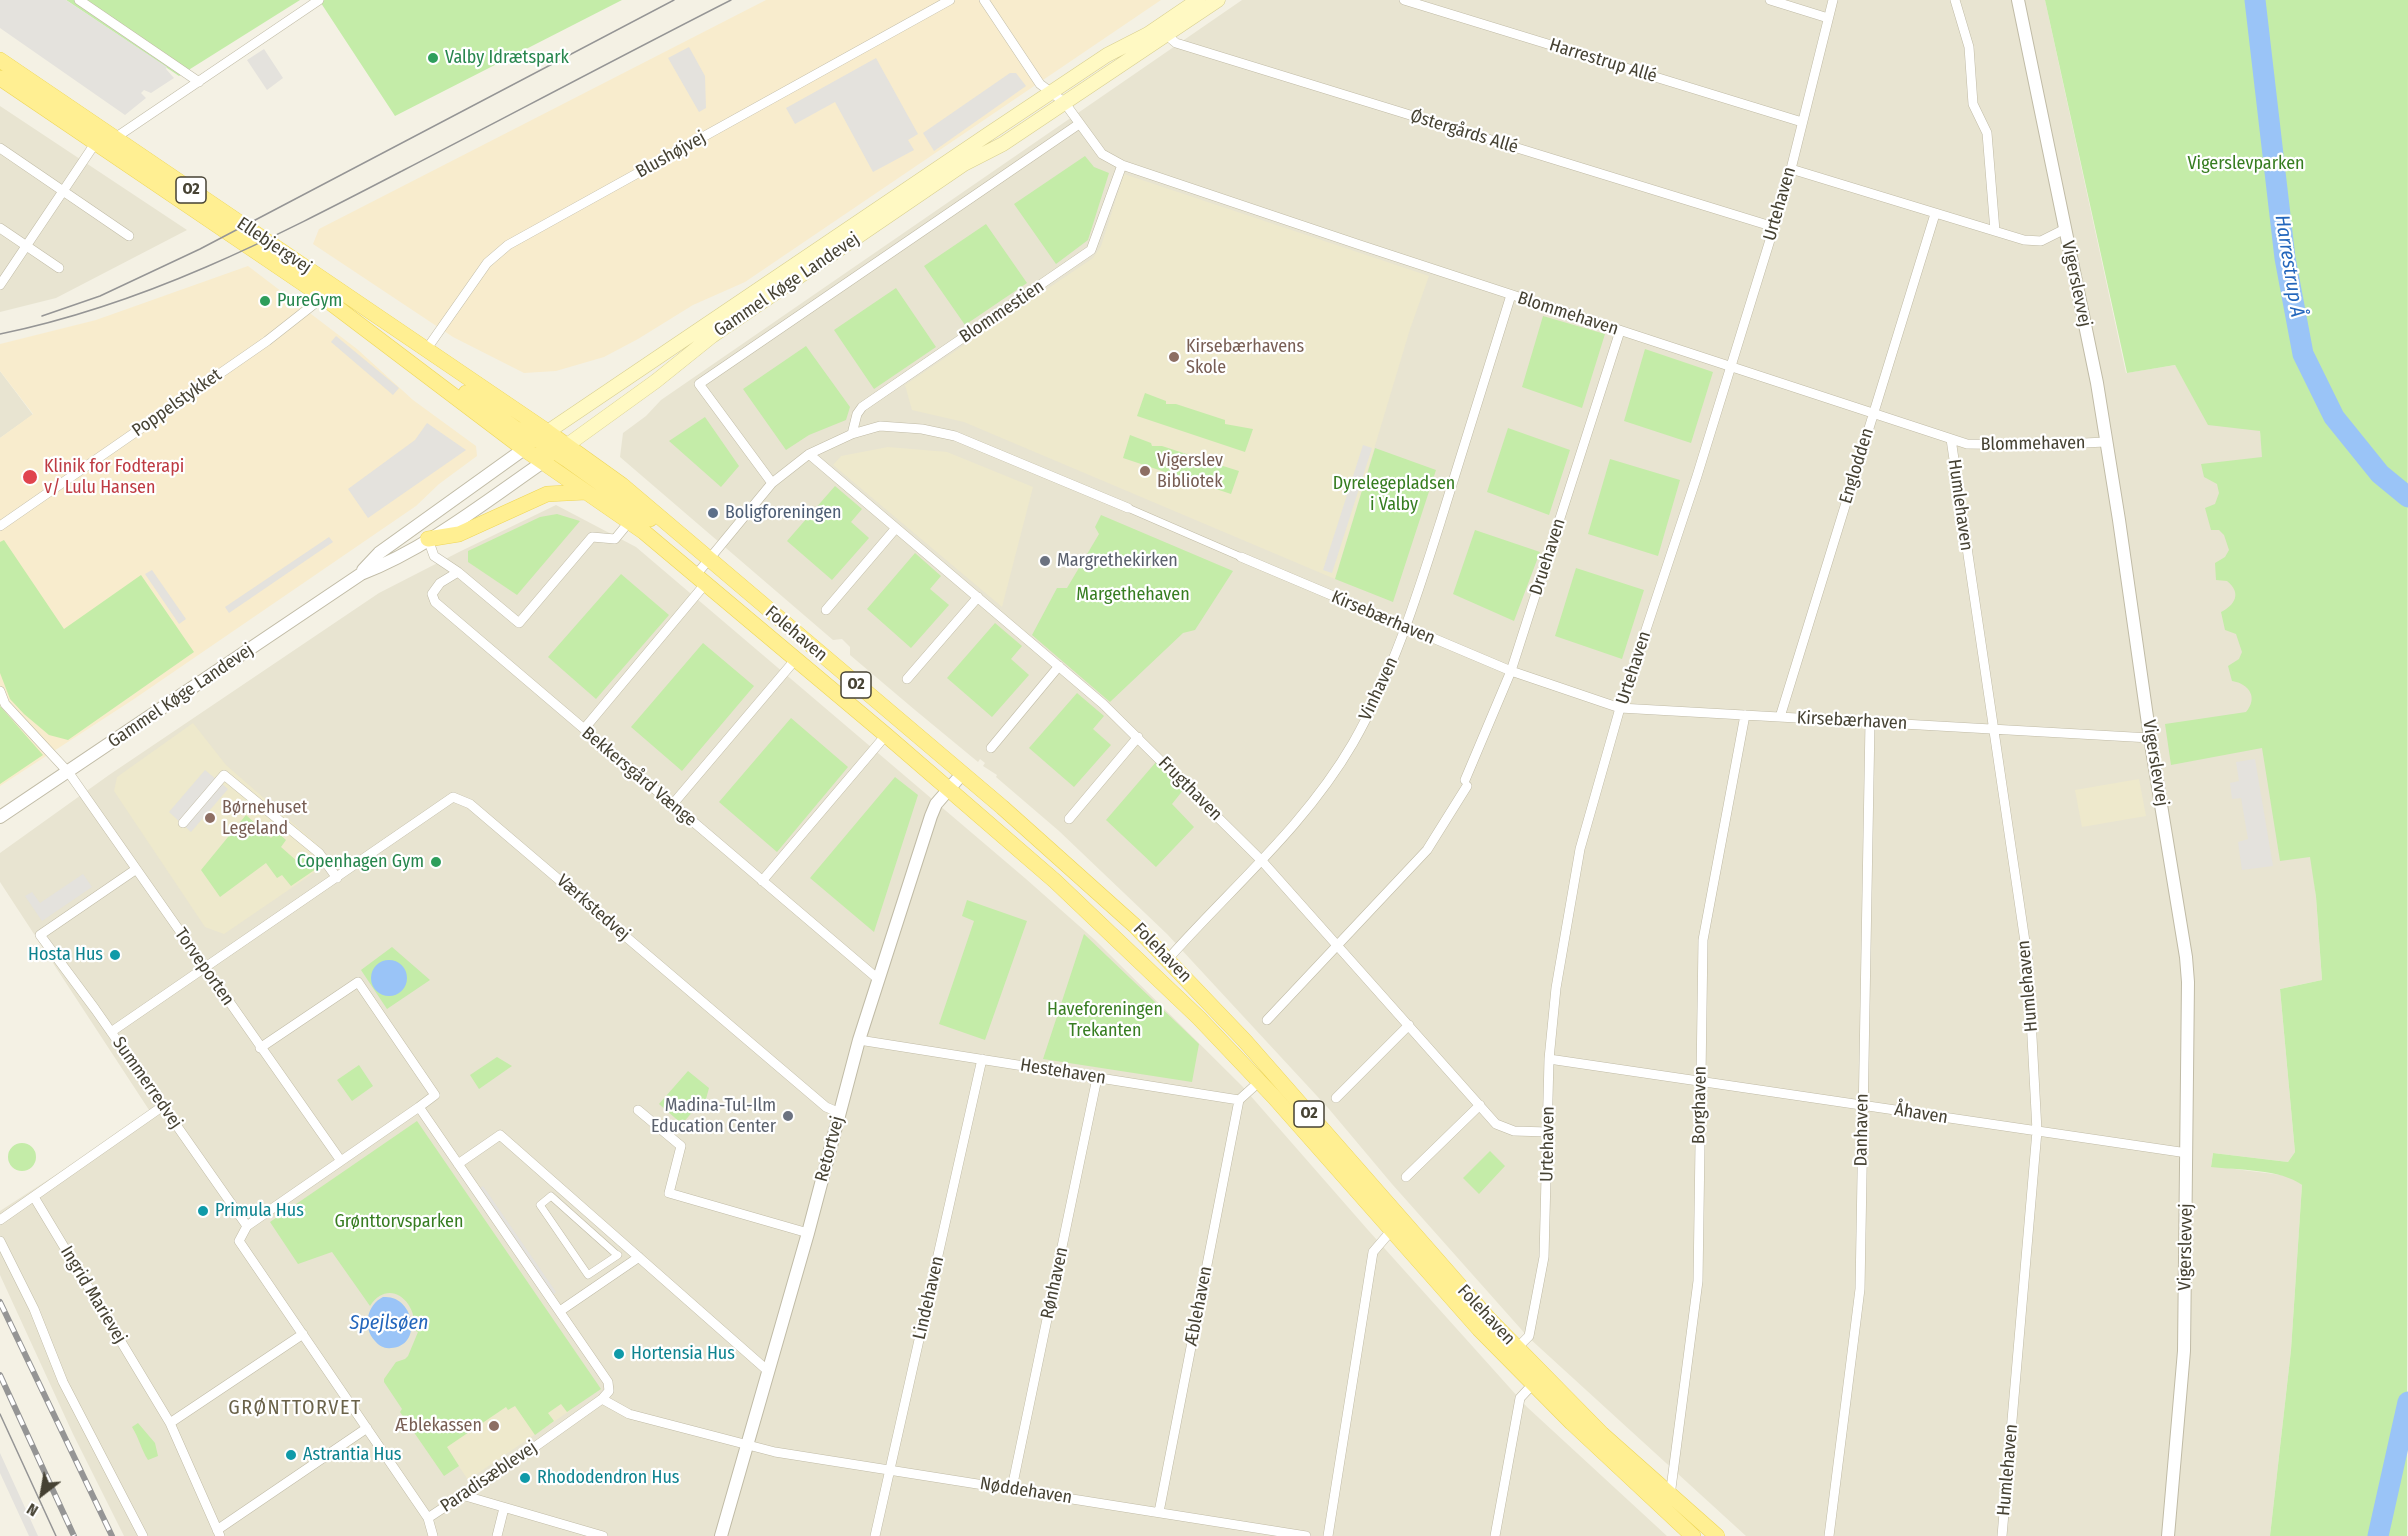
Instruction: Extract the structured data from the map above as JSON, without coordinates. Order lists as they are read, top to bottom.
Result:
{
  "streets": {
    "main road": [
      "O2",
      "Ellebjergvej",
      "Gammel Køge Landevej",
      "Folehaven"
    ],
    "street": [
      "Harrestrup Allé",
      "Østergårds Allé",
      "Blushøjvej",
      "Urtehaven",
      "Vigerslevvej",
      "Blommestien",
      "Blommehaven",
      "Poppelstykket",
      "Englodden",
      "Humlehaven",
      "Druehaven",
      "Kirsebærhaven",
      "Vinhaven",
      "Bekkersgård Vænge",
      "Frugthaven",
      "Værkstedvej",
      "Torveporten",
      "Hestehaven",
      "Summerredvej",
      "Borghaven",
      "Åhaven",
      "Danhaven",
      "Retortvej",
      "Rønhaven",
      "Ingrid Marievej",
      "Lindehaven",
      "Æblehaven",
      "Paradisæblevej",
      "Nøddehaven"
    ]
  },
  "crossings": [
    ["Harrestrup Allé", "Urtehaven"],
    ["Østergårds Allé", "Urtehaven"],
    ["Østergårds Allé", "Gammel Køge Landevej"],
    ["Blushøjvej", "Ellebjergvej"],
    ["Urtehaven", "Blommehaven"],
    ["Urtehaven", "Kirsebærhaven"],
    ["Urtehaven", "Folehaven"],
    ["Urtehaven", "Frugthaven"],
    ["Urtehaven", "Åhaven"],
    ["Ellebjergvej", "Gammel Køge Landevej"],
    ["Ellebjergvej", "Poppelstykket"],
    ["Ellebjergvej", "Folehaven"],
    ["Vigerslevvej", "Blommehaven"],
    ["Vigerslevvej", "Kirsebærhaven"],
    ["Vigerslevvej", "Åhaven"],
    ["Gammel Køge Landevej", "Blommehaven"],
    ["Gammel Køge Landevej", "Kirsebærhaven"],
    ["Gammel Køge Landevej", "Folehaven"],
    ["Gammel Køge Landevej", "Torveporten"],
    ["Blommestien", "Blommehaven"],
    ["Blommestien", "Kirsebærhaven"],
    ["Blommehaven", "Englodden"],
    ["Blommehaven", "Humlehaven"],
    ["Blommehaven", "Druehaven"],
    ["Blommehaven", "Vinhaven"],
    ["Englodden", "Kirsebærhaven"],
    ["Humlehaven", "Kirsebærhaven"],
    ["Humlehaven", "Åhaven"],
    ["Druehaven", "Kirsebærhaven"],
    ["Druehaven", "Frugthaven"],
    ["Kirsebærhaven", "Folehaven"],
    ["Kirsebærhaven", "Vinhaven"],
    ["Kirsebærhaven", "Frugthaven"],
    ["Kirsebærhaven", "Borghaven"],
    ["Kirsebærhaven", "Danhaven"],
    ["Folehaven", "Vinhaven"],
    ["Folehaven", "Bekkersgård Vænge"],
    ["Folehaven", "Frugthaven"],
    ["Folehaven", "Borghaven"],
    ["Folehaven", "Retortvej"],
    ["Vinhaven", "Frugthaven"],
    ["Bekkersgård Vænge", "Retortvej"],
    ["Værkstedvej", "Torveporten"],
    ["Værkstedvej", "Summerredvej"],
    ["Værkstedvej", "Retortvej"],
    ["Torveporten", "Summerredvej"],
    ["Hestehaven", "Retortvej"],
    ["Hestehaven", "Rønhaven"],
    ["Hestehaven", "Lindehaven"],
    ["Hestehaven", "Æblehaven"],
    ["Summerredvej", "Paradisæblevej"],
    ["Borghaven", "Åhaven"],
    ["Åhaven", "Danhaven"],
    ["Retortvej", "Nøddehaven"],
    ["Rønhaven", "Nøddehaven"],
    ["Lindehaven", "Nøddehaven"],
    ["Æblehaven", "Nøddehaven"],
    ["Paradisæblevej", "Nøddehaven"]
  ],
  "districts": ["GRØNTTORVET"],
  "water": ["Harrestrup Å", "Spejlsøen"],
  "parks": [
    "Vigerslevparken",
    "Dyrelegepladsen i Valby",
    "Margethehaven",
    "Haveforeningen Trekanten",
    "Grønttorvsparken"
  ],
  "places": [
    "Valby Idrætspark",
    "PureGym",
    "Kirsebærhavens Skole",
    "Vigerslev Bibliotek",
    "Klinik for Fodterapi v/ Lulu Hansen",
    "Boligforeningen",
    "Margrethekirken",
    "Børnehuset Legeland",
    "Copenhagen Gym",
    "Hosta Hus",
    "Madina-Tul-Ilm Education Center",
    "Primula Hus",
    "Hortensia Hus",
    "Æblekassen",
    "Astrantia Hus",
    "Rhododendron Hus"
  ],
  "north": "bottom left"
}
